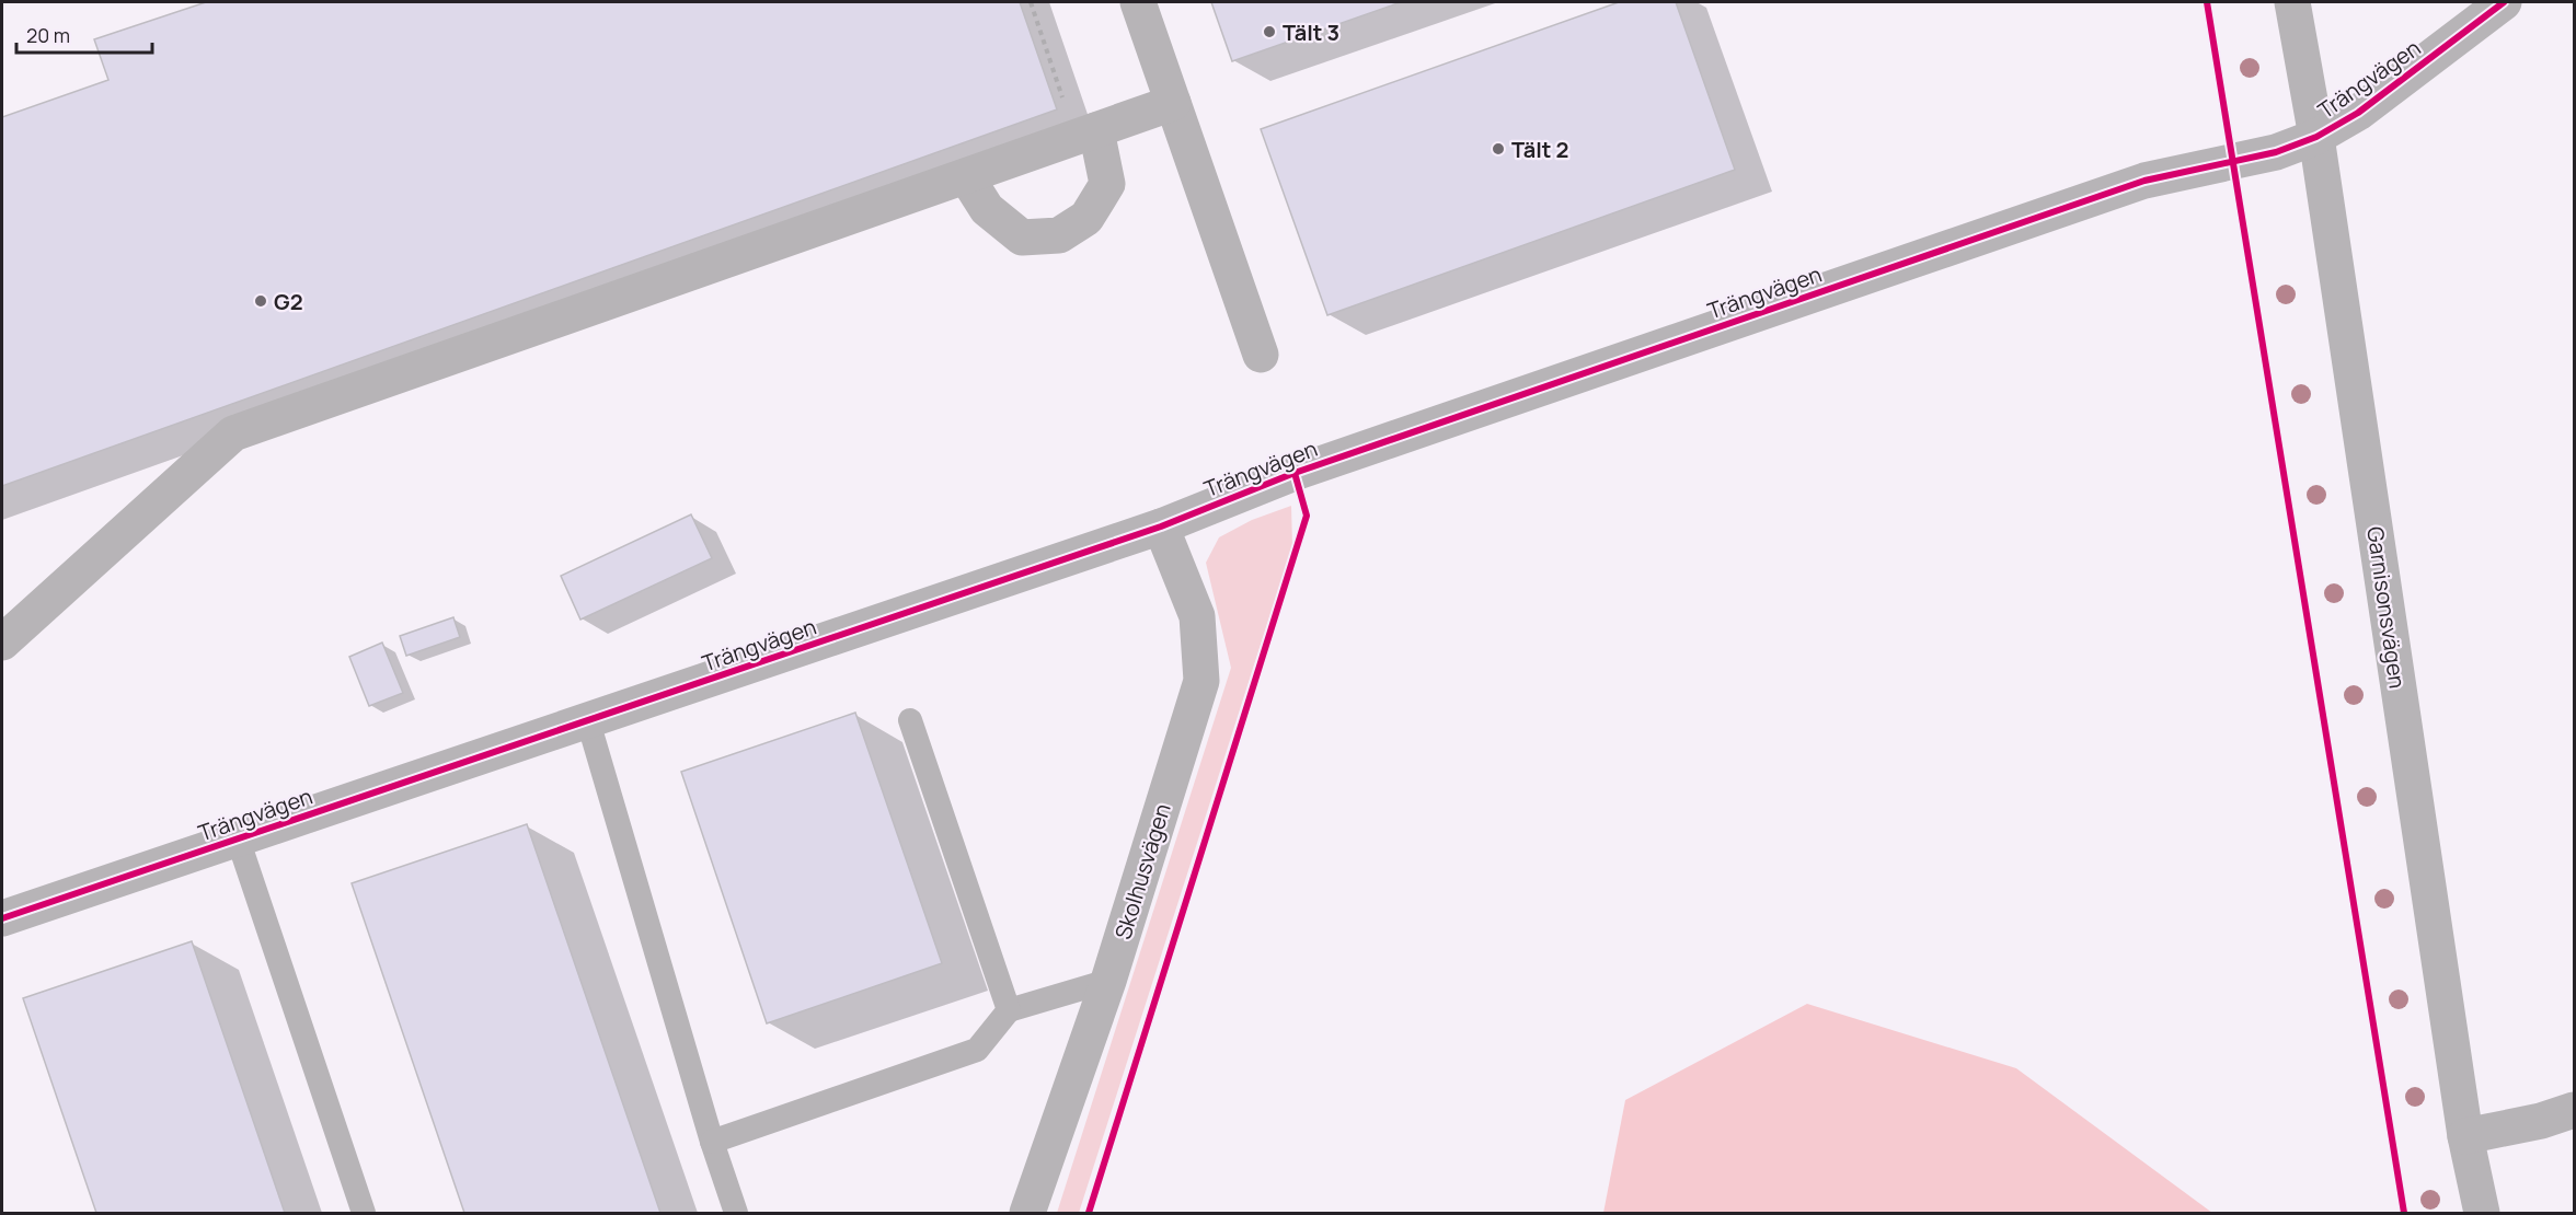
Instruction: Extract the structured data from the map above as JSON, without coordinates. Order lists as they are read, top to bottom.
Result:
{
  "streets": {
    "street": ["Trängvägen", "Garnisonsvägen", "Skolhusvägen"]
  },
  "crossings": [
    ["Trängvägen", "Garnisonsvägen"],
    ["Trängvägen", "Skolhusvägen"]
  ],
  "places": ["Tält 3", "Tält 2", "G2"],
  "scale_bar": "20 m"
}
